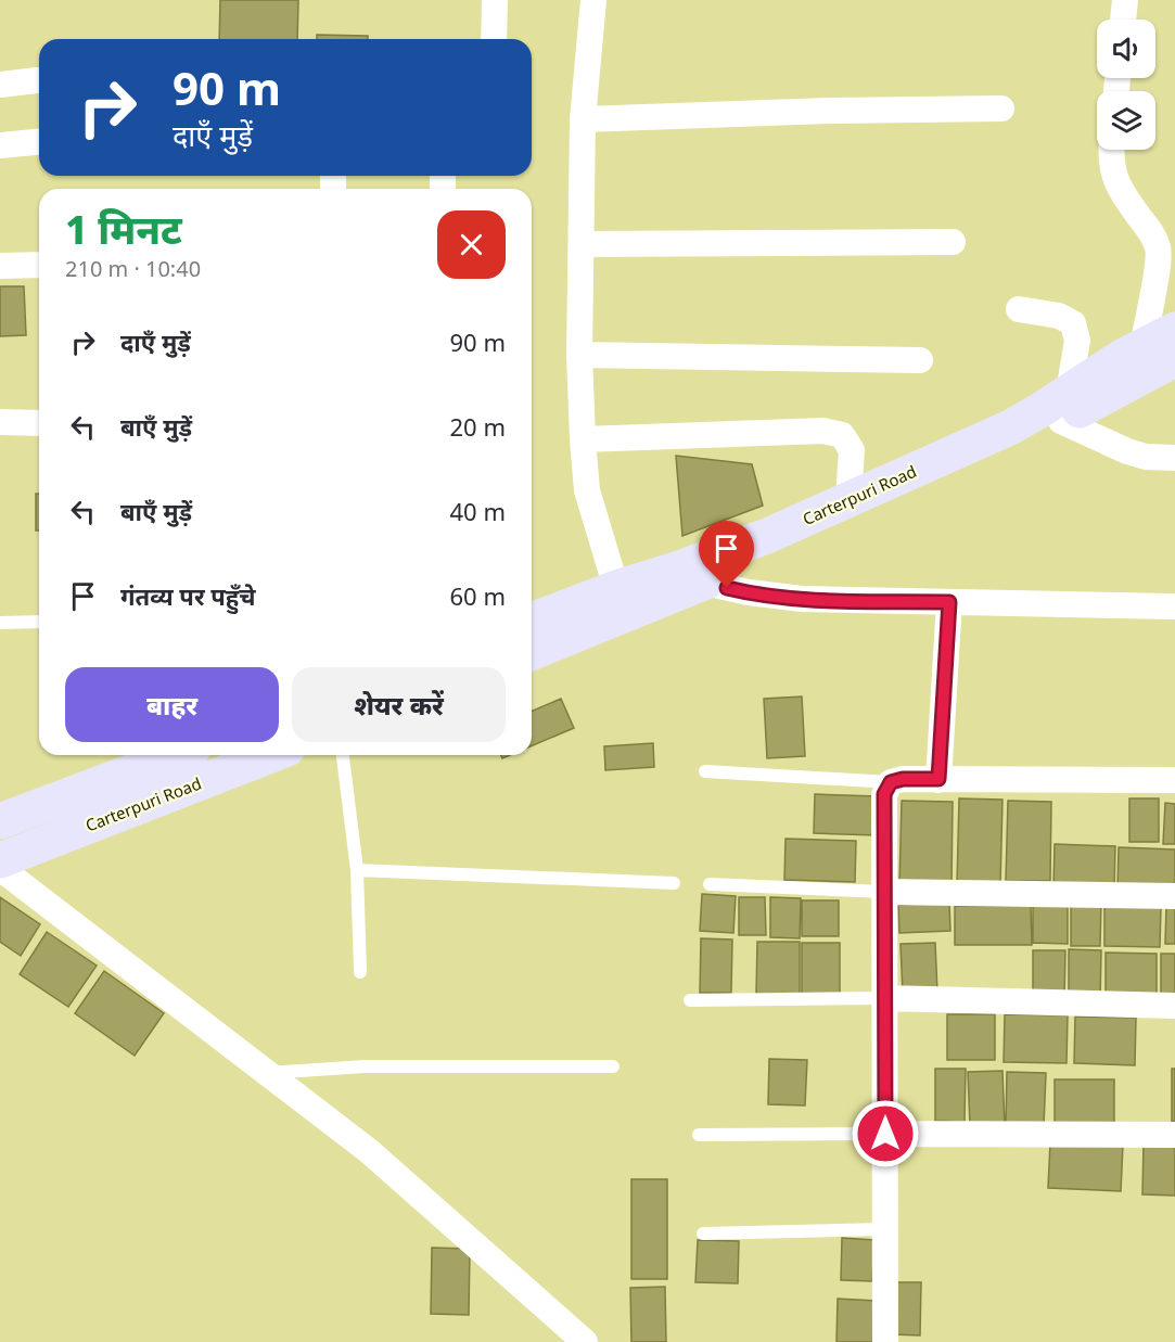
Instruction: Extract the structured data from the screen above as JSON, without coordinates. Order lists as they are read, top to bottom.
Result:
{
  "streets": {
    "main road": ["Carterpuri Road"]
  },
  "page": {
    "turn": ["90 m", "दाएँ मुड़ें"],
    "heading": ["1 मिनट", "210 m · 10:40"],
    "list": [
      {
        "name": "दाएँ मुड़ें",
        "value": "90 m"
      },
      {
        "name": "बाएँ मुड़ें",
        "value": "20 m"
      },
      {
        "name": "बाएँ मुड़ें",
        "value": "40 m"
      },
      {
        "name": "गंतव्य पर पहुँचे",
        "value": "60 m"
      }
    ],
    "buttons": ["बाहर", "शेयर करें"]
  }
}
